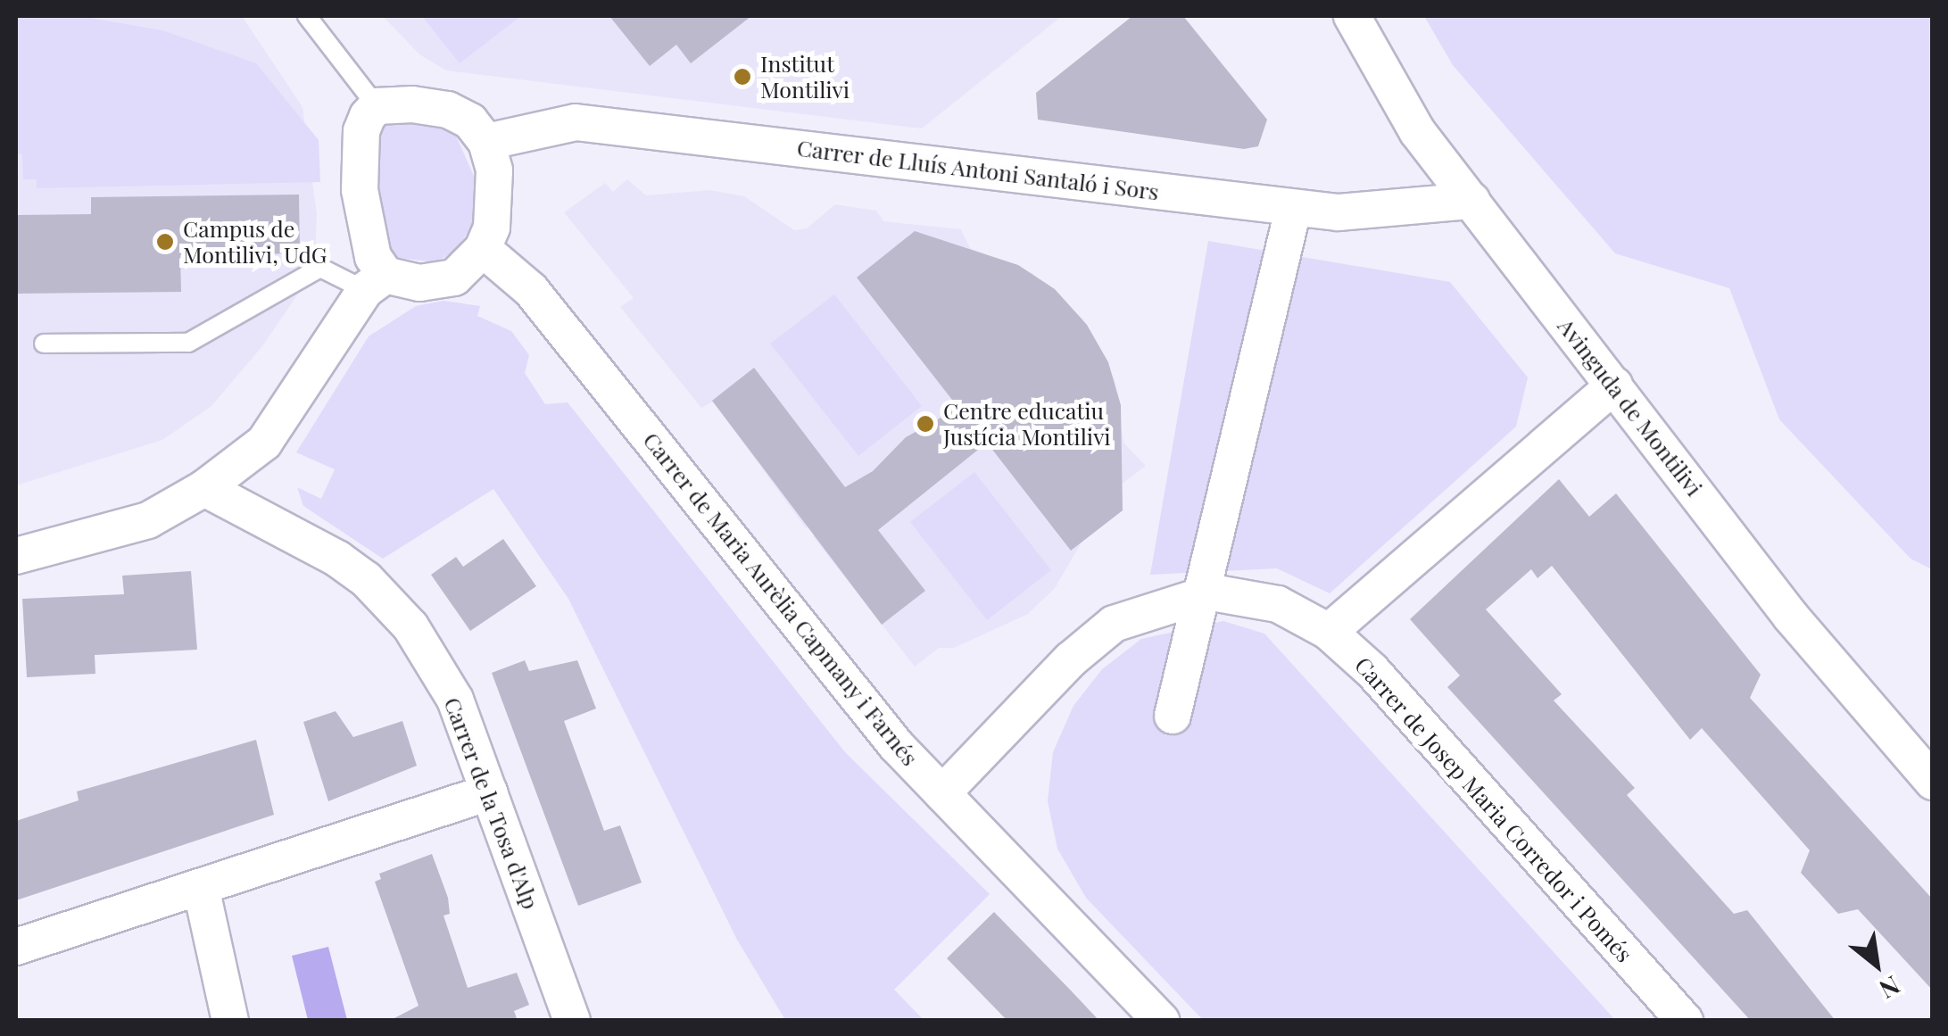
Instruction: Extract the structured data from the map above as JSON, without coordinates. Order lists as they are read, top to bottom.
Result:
{
  "streets": {
    "street": [
      "Carrer de Lluís Antoni Santaló i Sors",
      "Avinguda de Montilivi",
      "Carrer de Maria Aurèlia Capmany i Farnés",
      "Carrer de la Tosa d'Alp",
      "Carrer de Josep Maria Corredor i Pomés"
    ]
  },
  "crossings": [
    ["Carrer de Lluís Antoni Santaló i Sors", "Avinguda de Montilivi"],
    ["Carrer de Lluís Antoni Santaló i Sors", "Carrer de Maria Aurèlia Capmany i Farnés"],
    ["Carrer de Maria Aurèlia Capmany i Farnés", "Carrer de Josep Maria Corredor i Pomés"]
  ],
  "places": ["Institut Montilivi", "Campus de Montilivi, UdG", "Centre educatiu Justícia Montilivi"],
  "north": "bottom right"
}
